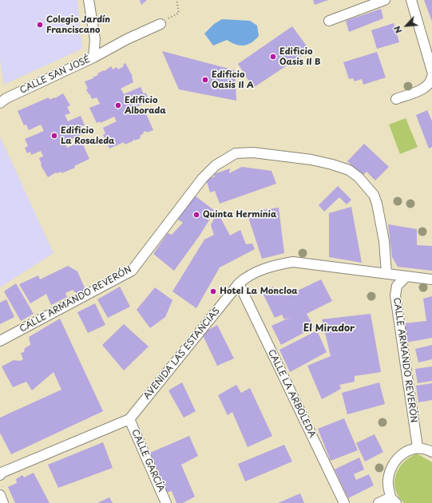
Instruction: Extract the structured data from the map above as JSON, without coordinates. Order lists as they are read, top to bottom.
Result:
{
  "streets": {
    "street": [
      "CALLE SAN JOSÉ",
      "CALLE ARMANDO REVERÓN",
      "AVENIDA LAS ESTANCIAS",
      "CALLE LA ARBOLEDA",
      "CALLE GARCÍA"
    ]
  },
  "crossings": [
    ["CALLE ARMANDO REVERÓN", "AVENIDA LAS ESTANCIAS"],
    ["AVENIDA LAS ESTANCIAS", "CALLE LA ARBOLEDA"],
    ["AVENIDA LAS ESTANCIAS", "CALLE GARCÍA"]
  ],
  "districts": ["El Mirador"],
  "places": [
    "Colegio Jardín Franciscano",
    "Edificio Oasis II B",
    "Edificio Oasis II A",
    "Edificio Alborada",
    "Edificio La Rosaleda",
    "Quinta Herminia",
    "Hotel La Moncloa"
  ],
  "north": "bottom left"
}
